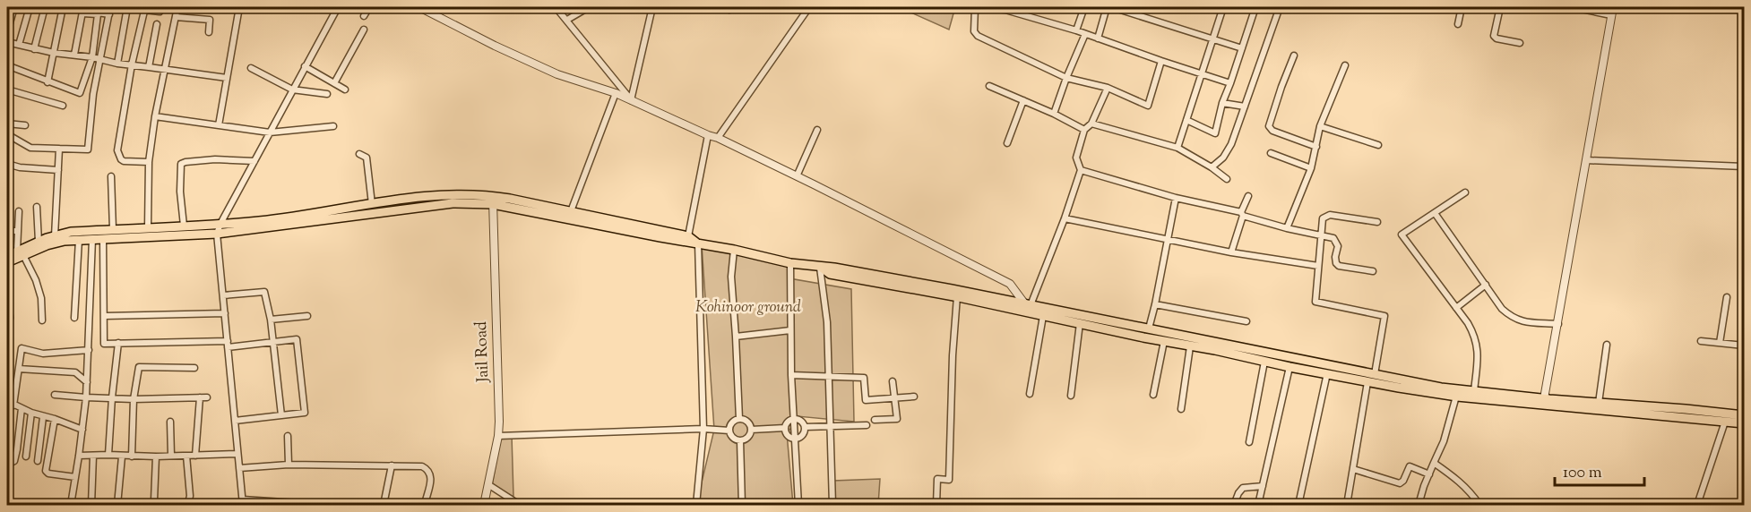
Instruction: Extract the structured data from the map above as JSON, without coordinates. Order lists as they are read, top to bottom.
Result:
{
  "streets": {
    "street": ["Jail Road"]
  },
  "parks": ["Kohinoor ground"],
  "scale_bar": "100 m"
}
